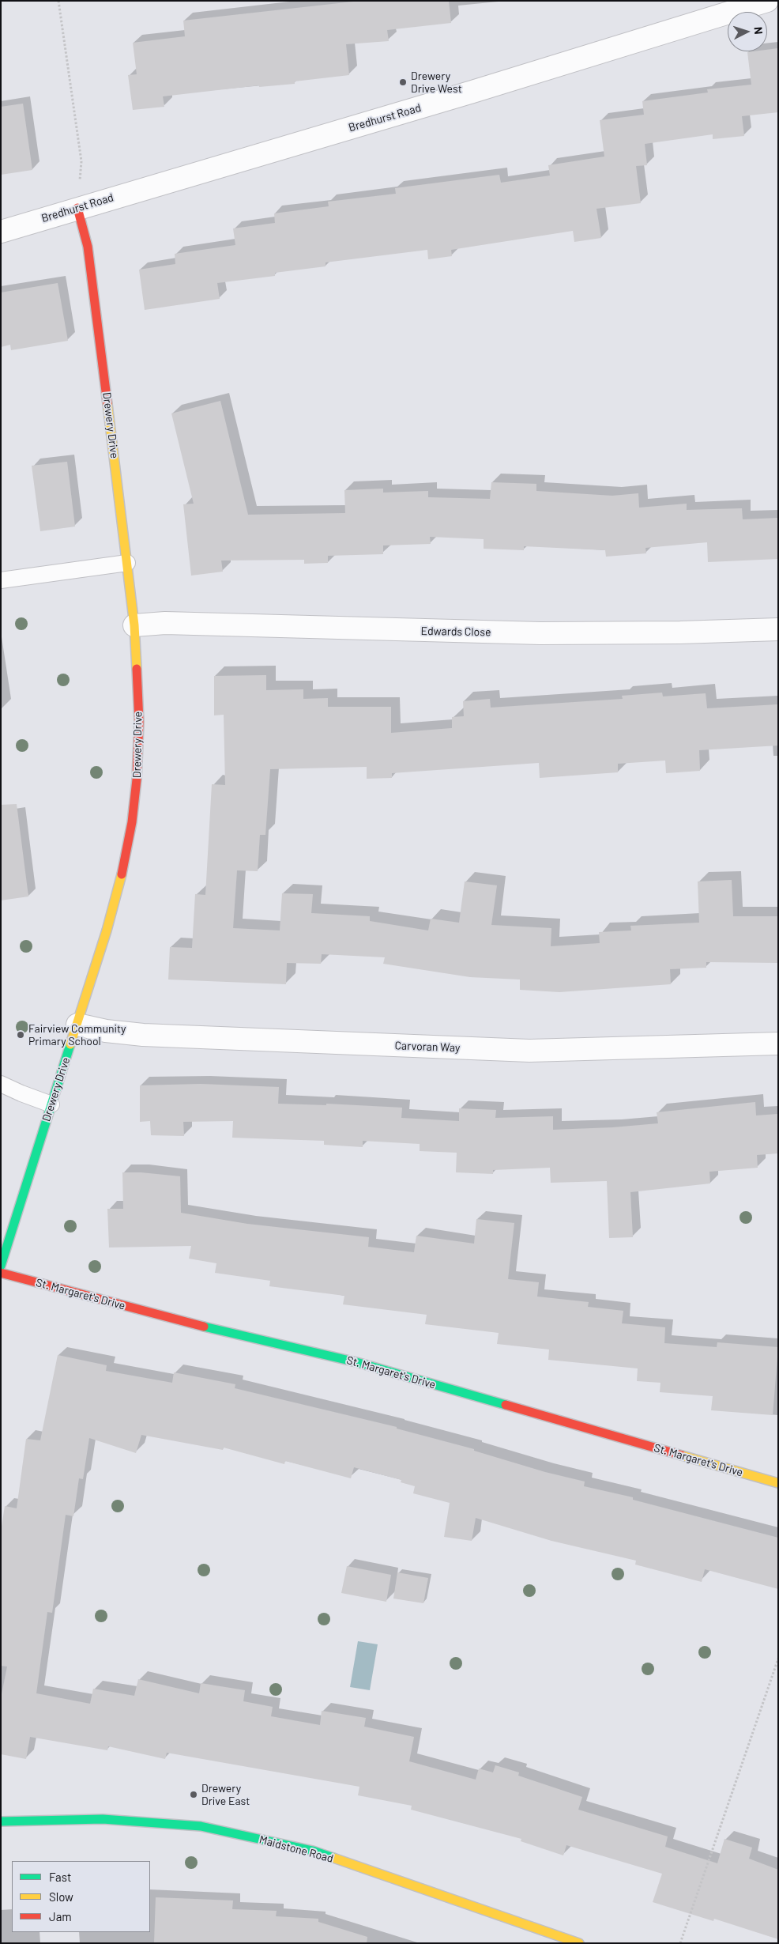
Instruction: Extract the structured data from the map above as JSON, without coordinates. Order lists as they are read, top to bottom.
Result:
{
  "streets": {
    "street": [
      "Bredhurst Road",
      "Drewery Drive",
      "Edwards Close",
      "Carvoran Way",
      "St. Margaret's Drive",
      "Maidstone Road"
    ]
  },
  "crossings": [
    ["Bredhurst Road", "Drewery Drive"],
    ["Drewery Drive", "Edwards Close"],
    ["Drewery Drive", "Carvoran Way"]
  ],
  "places": ["Drewery Drive West", "Fairview Community Primary School", "Drewery Drive East"],
  "legend": ["Fast", "Slow", "Jam"],
  "north": "right"
}
